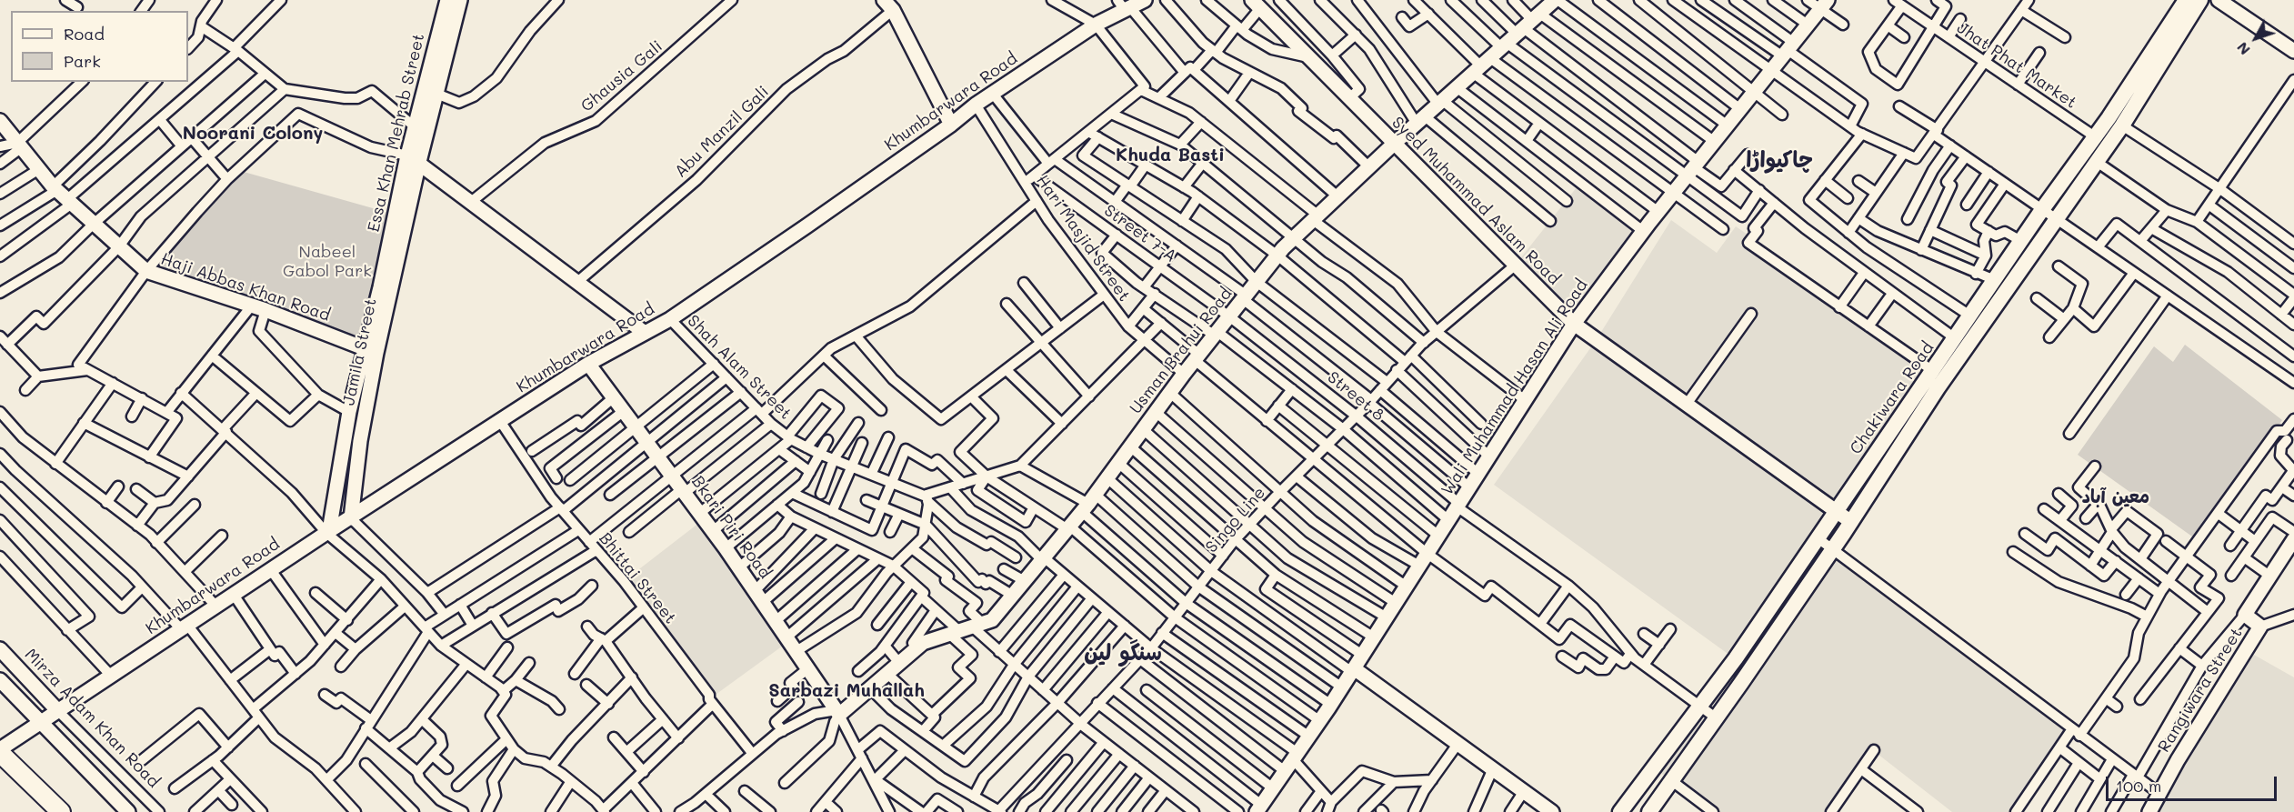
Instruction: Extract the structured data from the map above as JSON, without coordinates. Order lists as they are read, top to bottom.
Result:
{
  "streets": {
    "main road": ["Chakiwara Road"],
    "street": [
      "Jhat Phat Market",
      "Ghausia Gali",
      "Khumbarwara Road",
      "Abu Manzil Gali",
      "Essa Khan Mehrab Street",
      "Syed Muhammad Aslam Road",
      "Street 7-A",
      "Hari Masjid Street",
      "Haji Abbas Khan Road",
      "Usman Brahui Road",
      "Jamila Street",
      "Shah Alam Street",
      "Wali Muhammad Hasan Ali Road",
      "Street 8",
      "Singo Line",
      "Bkari Piri Road",
      "Bhittai Street",
      "Rangiwara Street",
      "Mirza Adam Khan Road"
    ]
  },
  "crossings": [
    ["Jhat Phat Market", "Chakiwara Road"],
    ["Khumbarwara Road", "Essa Khan Mehrab Street"],
    ["Khumbarwara Road", "Hari Masjid Street"],
    ["Khumbarwara Road", "Jamila Street"],
    ["Khumbarwara Road", "Shah Alam Street"],
    ["Khumbarwara Road", "Bkari Piri Road"],
    ["Khumbarwara Road", "Bhittai Street"],
    ["Khumbarwara Road", "Mirza Adam Khan Road"],
    ["Essa Khan Mehrab Street", "Haji Abbas Khan Road"],
    ["Essa Khan Mehrab Street", "Jamila Street"],
    ["Syed Muhammad Aslam Road", "Usman Brahui Road"],
    ["Syed Muhammad Aslam Road", "Wali Muhammad Hasan Ali Road"],
    ["Syed Muhammad Aslam Road", "Chakiwara Road"],
    ["Syed Muhammad Aslam Road", "Singo Line"],
    ["Street 7-A", "Usman Brahui Road"],
    ["Street 7-A", "Street 8"],
    ["Hari Masjid Street", "Usman Brahui Road"],
    ["Haji Abbas Khan Road", "Jamila Street"],
    ["Usman Brahui Road", "Street 8"],
    ["Usman Brahui Road", "Bkari Piri Road"],
    ["Usman Brahui Road", "Bhittai Street"],
    ["Wali Muhammad Hasan Ali Road", "Street 8"],
    ["Street 8", "Chakiwara Road"],
    ["Street 8", "Singo Line"]
  ],
  "districts": [
    "Noorani Colony",
    "Khuda Basti",
    "چاکیواڑا",
    "معین آباد",
    "سنگو لین",
    "Sarbazi Muhallah"
  ],
  "parks": ["Nabeel Gabol Park"],
  "legend": ["Road", "Park"],
  "scale_bar": "100 m",
  "north": "bottom left"
}
